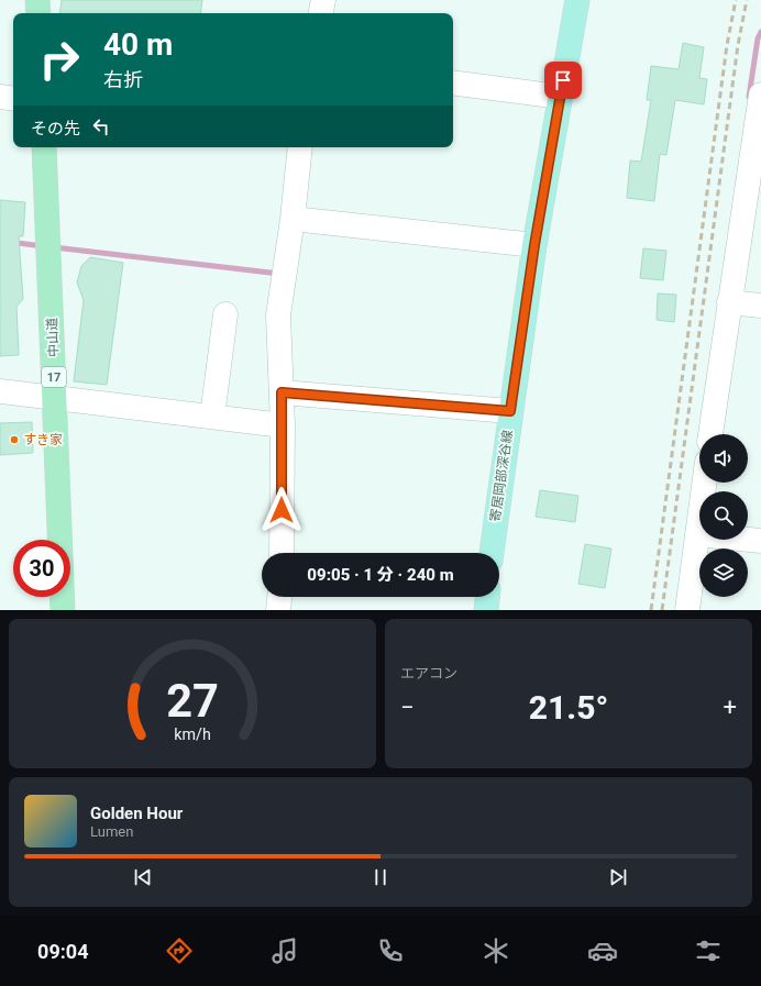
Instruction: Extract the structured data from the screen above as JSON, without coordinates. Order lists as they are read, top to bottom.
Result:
{
  "streets": {
    "highway": ["中山道", "17"],
    "main road": ["寄居岡部深谷線"]
  },
  "places": ["すき家"],
  "page": {
    "turn": ["40 m", "右折"],
    "then": "その先",
    "limit": "30",
    "trip": "09:05 · 1 分 · 240 m",
    "tile": "エアコン",
    "heat": ["−", "21.5°", "+"],
    "song": ["Golden Hour", "Lumen"],
    "tabs": "09:04",
    "gauge": ["27", "km/h"]
  }
}
